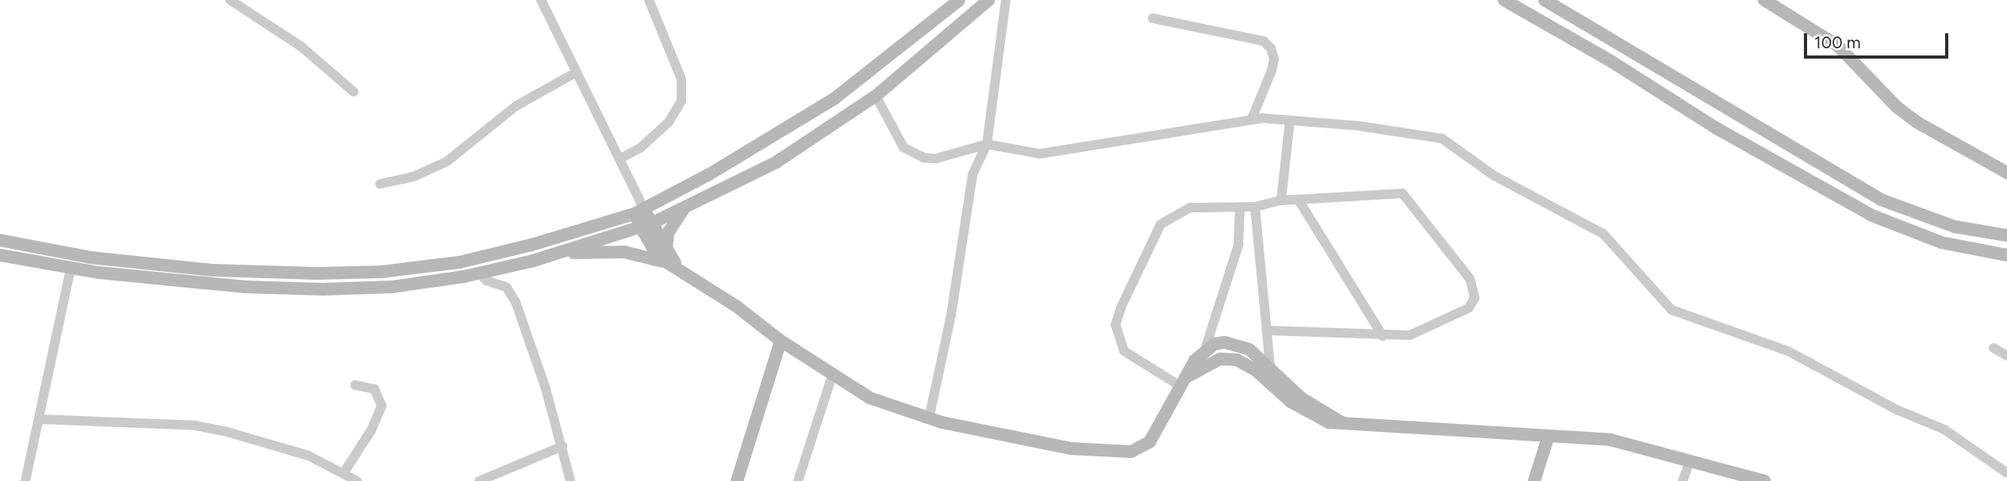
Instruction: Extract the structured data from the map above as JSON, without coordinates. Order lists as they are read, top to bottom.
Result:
{
  "scale_bar": "100 m"
}
